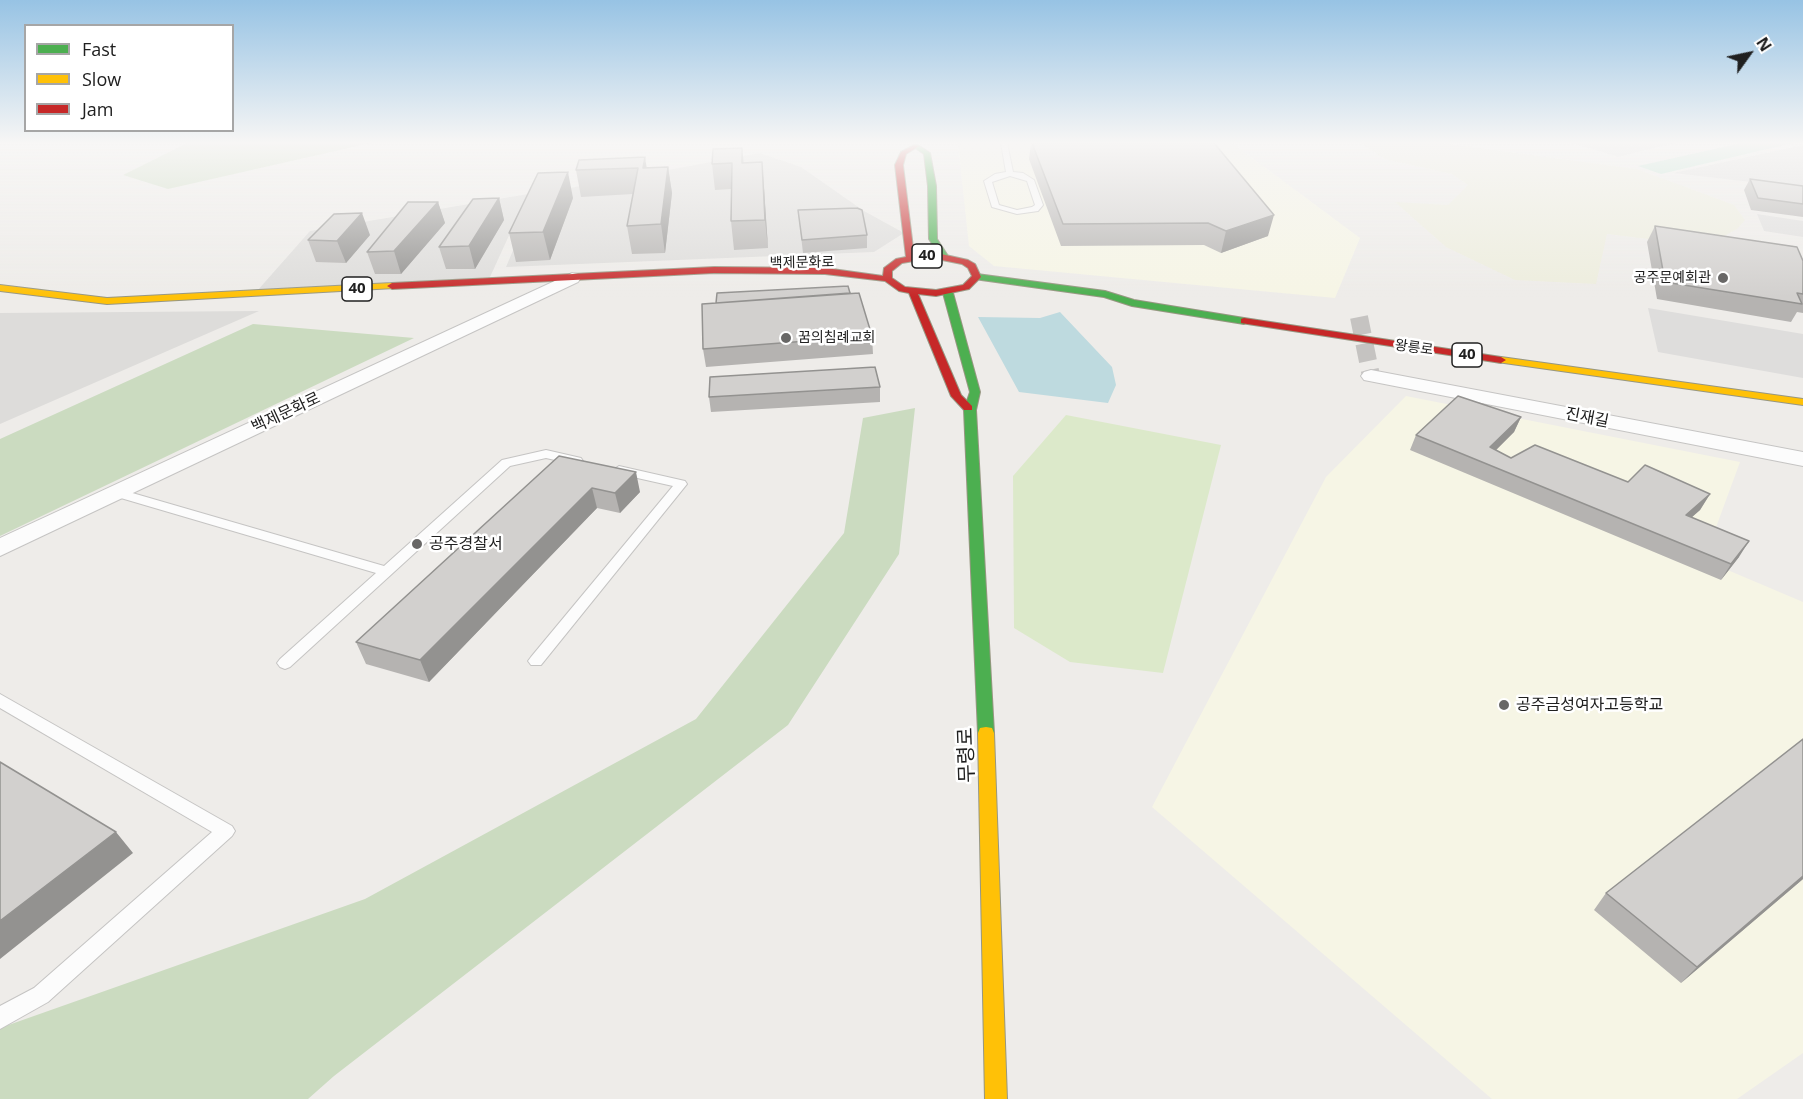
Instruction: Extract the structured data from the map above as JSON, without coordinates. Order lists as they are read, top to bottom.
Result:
{
  "streets": {
    "main road": [
      "40",
      "백제문화로",
      "왕릉로",
      "무령로"
    ],
    "street": ["진재길"]
  },
  "crossings": [
    ["40", "백제문화로"],
    ["백제문화로", "왕릉로"],
    ["백제문화로", "무령로"]
  ],
  "places": [
    "공주문예회관",
    "꿈의침례교회",
    "공주경찰서",
    "공주금성여자고등학교"
  ],
  "legend": ["Fast", "Slow", "Jam"],
  "north": "top right"
}
